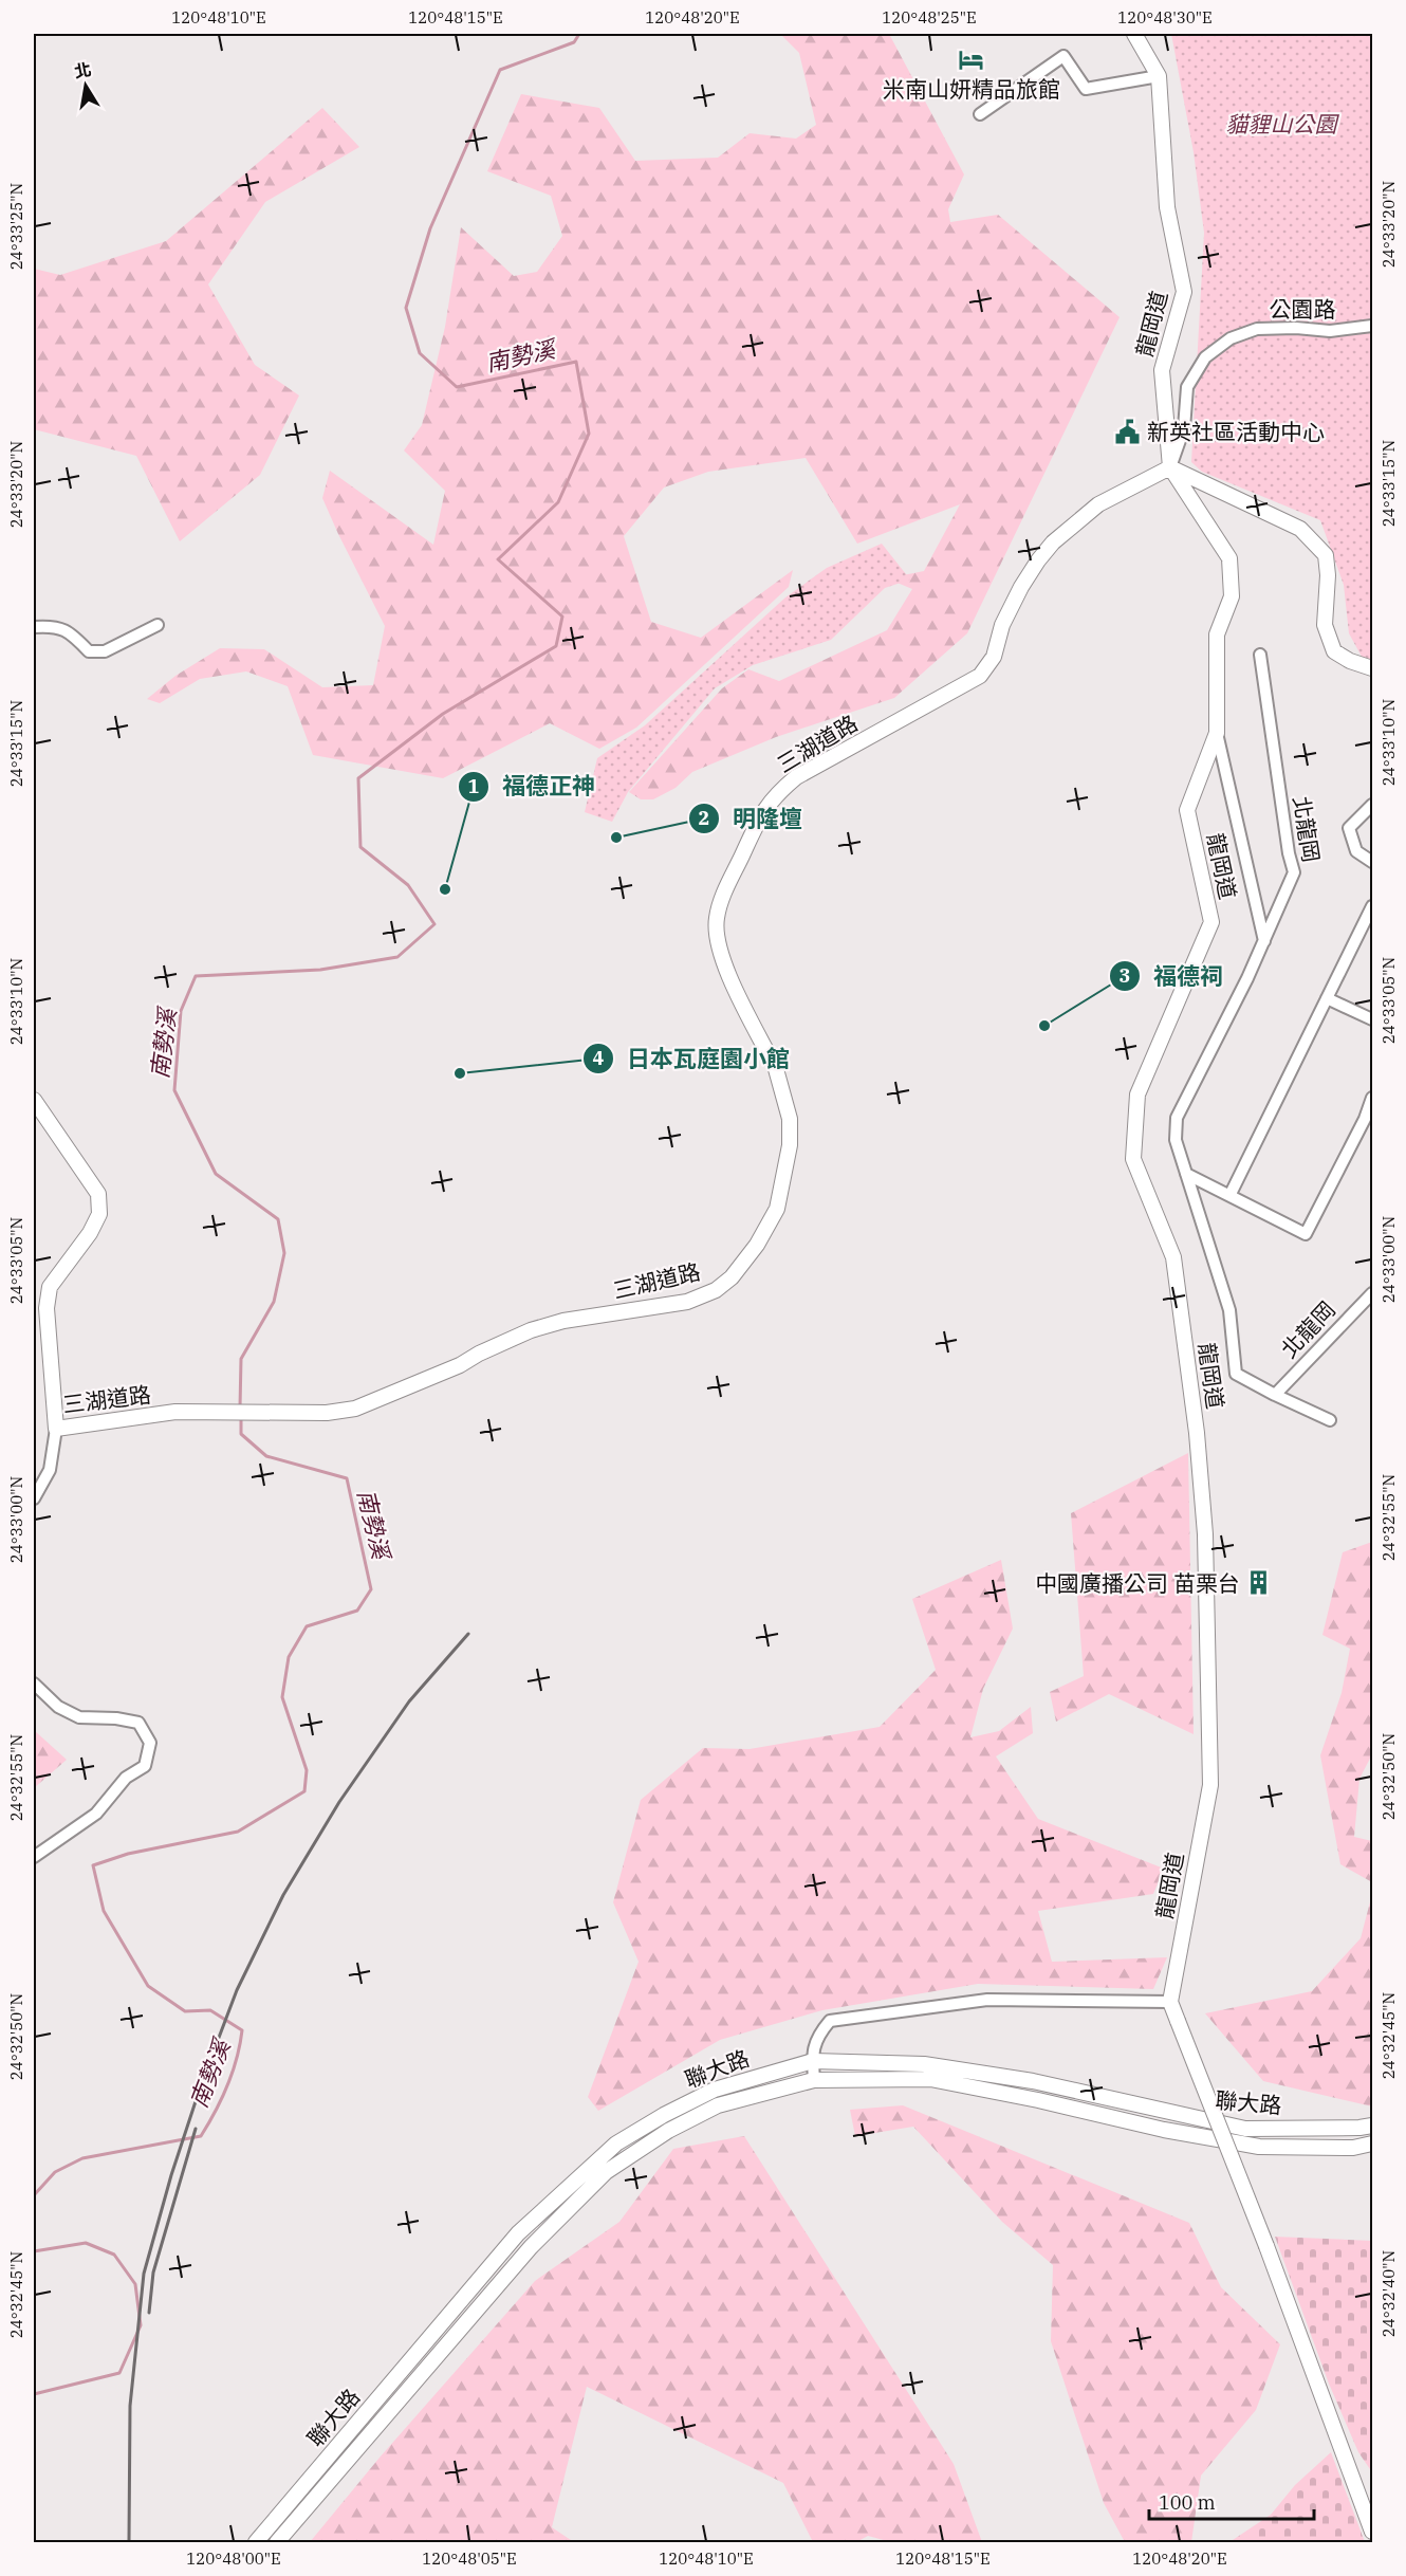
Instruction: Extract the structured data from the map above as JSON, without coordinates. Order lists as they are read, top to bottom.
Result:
{
  "streets": {
    "street": [
      "公園路",
      "龍岡道",
      "三湖道路",
      "北龍岡",
      "聯大路"
    ]
  },
  "crossings": [
    ["公園路", "龍岡道"],
    ["公園路", "三湖道路"],
    ["龍岡道", "三湖道路"]
  ],
  "water": ["南勢溪"],
  "parks": ["貓貍山公園"],
  "places": {
    "hotel": ["米南山妍精品旅館"],
    "public building": ["新英社區活動中心"],
    "other": [
      "明隆壇",
      "福德正神",
      "福德祠",
      "日本瓦庭園小館"
    ],
    "building": ["中國廣播公司 苗栗台"]
  },
  "scale_bar": "100 m",
  "north": "top",
  "coordinates": [
    "120°48'10\"E",
    "120°48'15\"E",
    "120°48'20\"E",
    "120°48'25\"E",
    "120°48'30\"E",
    "24°33'20\"N",
    "24°33'25\"N",
    "24°33'15\"N",
    "24°33'10\"N",
    "24°33'05\"N",
    "24°33'00\"N",
    "24°32'55\"N",
    "24°32'50\"N",
    "24°32'45\"N",
    "24°32'40\"N",
    "120°48'00\"E",
    "120°48'05\"E"
  ]
}
